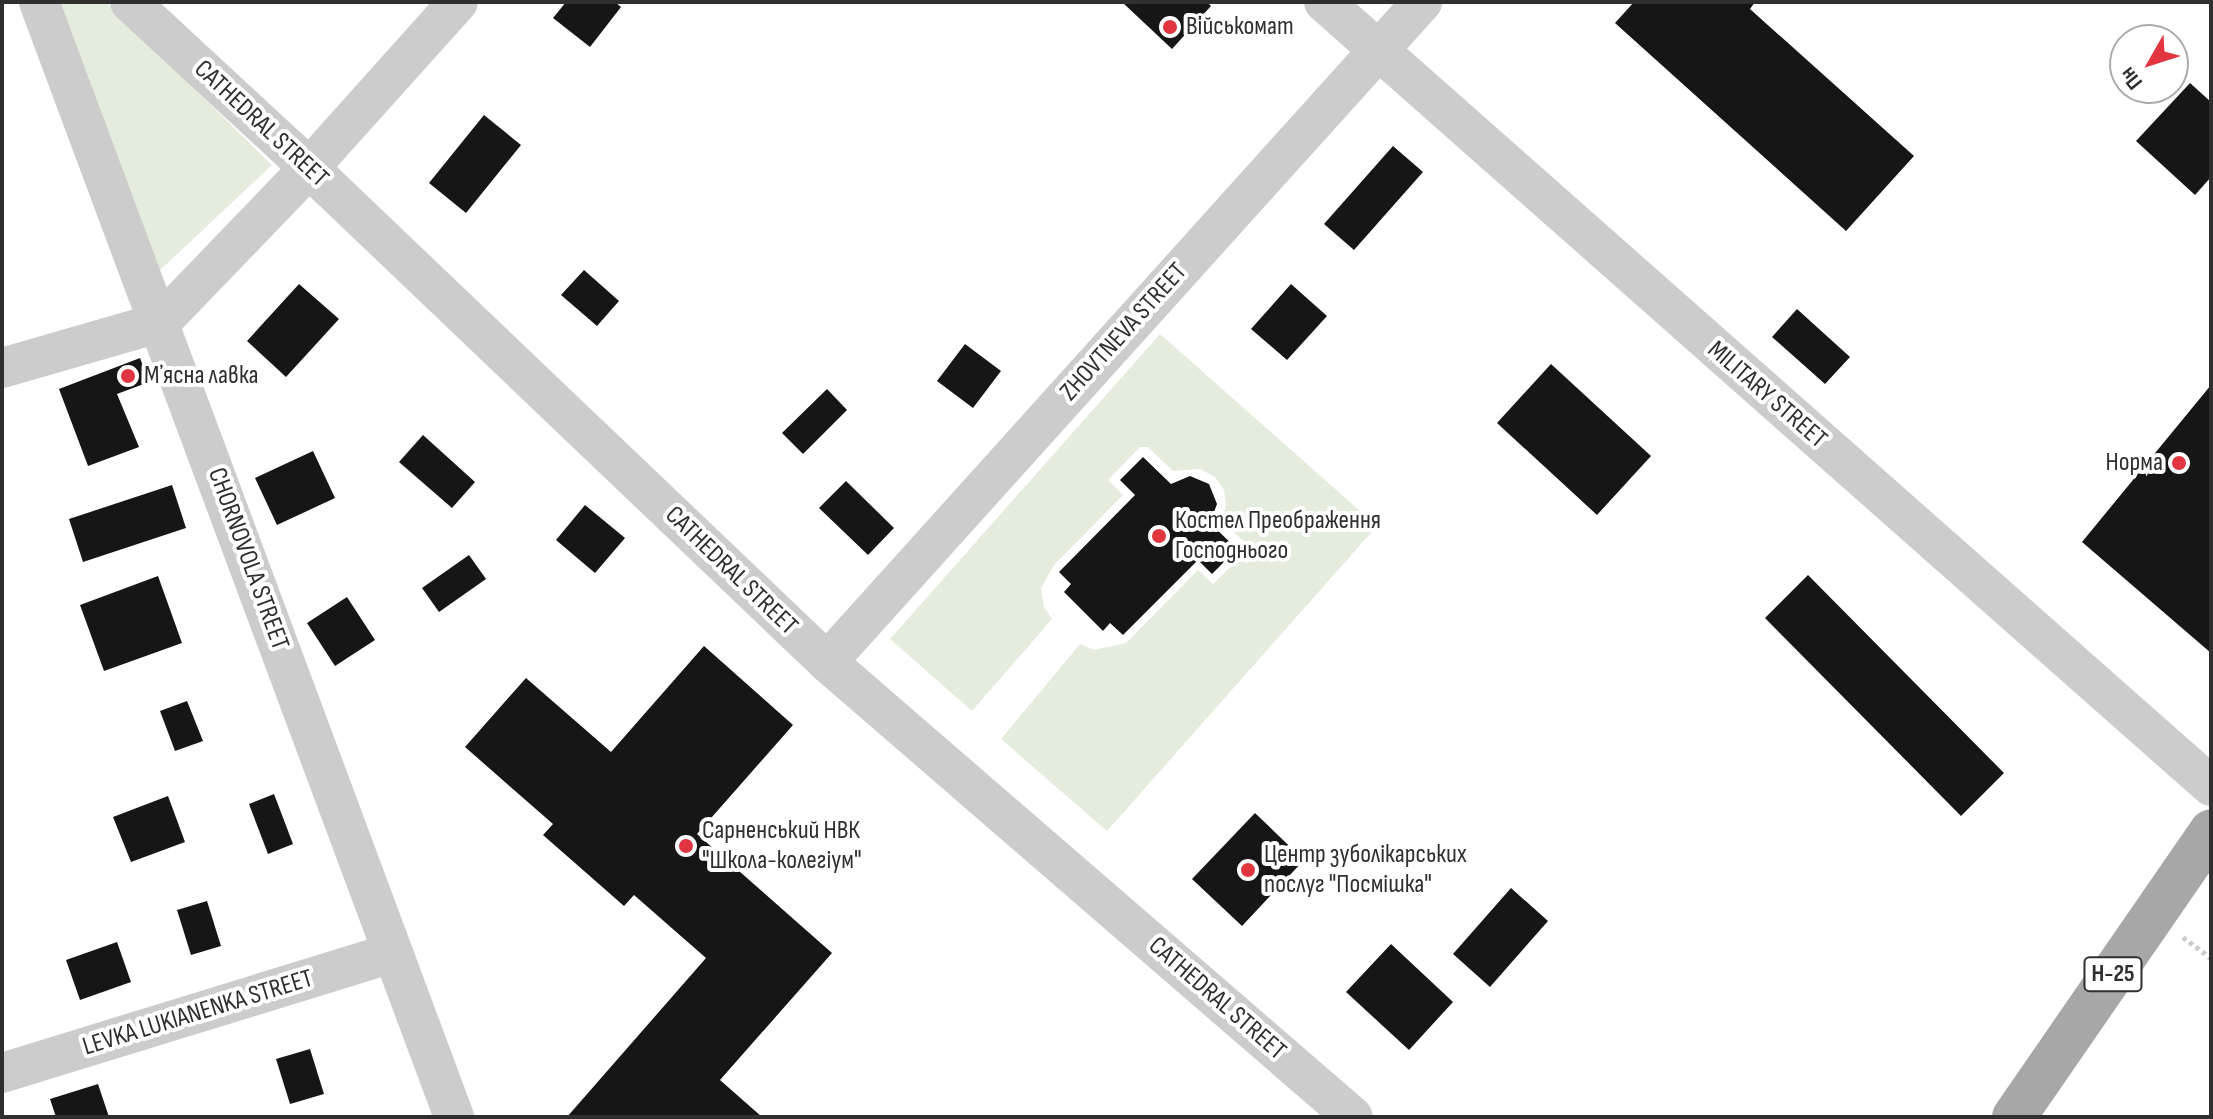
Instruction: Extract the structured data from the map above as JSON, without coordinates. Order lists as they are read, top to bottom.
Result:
{
  "streets": {
    "main road": ["Н-25"],
    "street": [
      "CATHEDRAL STREET",
      "ZHOVTNEVA STREET",
      "MILITARY STREET",
      "CHORNOVOLA STREET",
      "LEVKA LUKIANENKA STREET"
    ]
  },
  "crossings": [
    ["CATHEDRAL STREET", "ZHOVTNEVA STREET"],
    ["ZHOVTNEVA STREET", "MILITARY STREET"],
    ["CHORNOVOLA STREET", "LEVKA LUKIANENKA STREET"]
  ],
  "places": [
    "Військомат",
    "Мʼясна лавка",
    "Норма",
    "Костел Преображення Господнього",
    "Сарненський НВК \"Школа-колегіум\"",
    "Центр зуболікарських послуг \"Посмішка\""
  ],
  "north": "bottom left"
}
